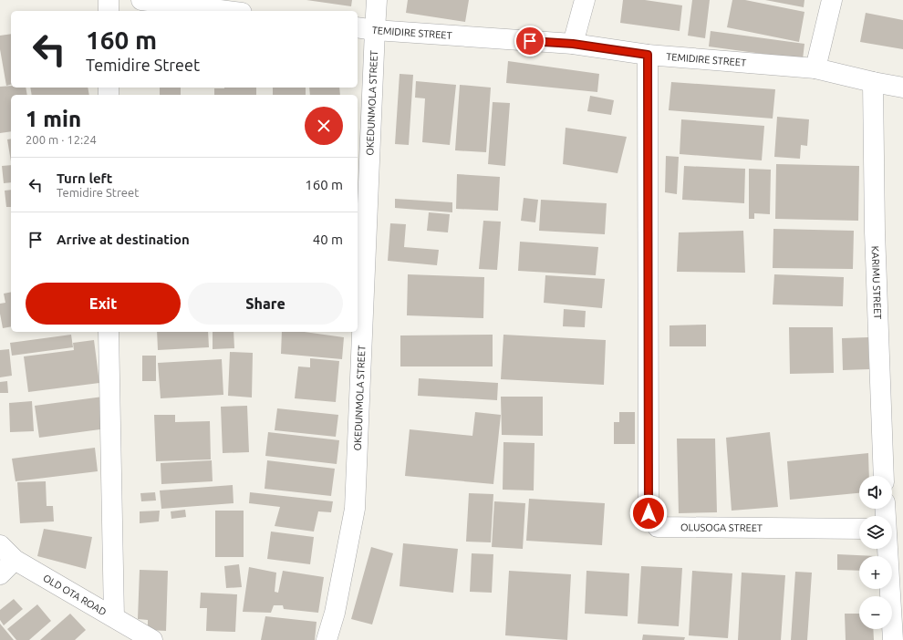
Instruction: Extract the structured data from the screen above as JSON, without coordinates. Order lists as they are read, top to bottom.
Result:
{
  "streets": {
    "street": [
      "TEMIDIRE STREET",
      "OKEDUNMOLA STREET",
      "KARIMU STREET",
      "OLUSOGA STREET",
      "OLD OTA ROAD"
    ]
  },
  "crossings": [
    ["TEMIDIRE STREET", "OKEDUNMOLA STREET"],
    ["TEMIDIRE STREET", "KARIMU STREET"],
    ["TEMIDIRE STREET", "OLUSOGA STREET"]
  ],
  "page": {
    "turn": ["160 m", "Temidire Street"],
    "heading": ["1 min", "200 m · 12:24"],
    "list": [
      {
        "name": "Turn left",
        "note": "Temidire Street",
        "value": "160 m"
      },
      {
        "name": "Arrive at destination",
        "value": "40 m"
      }
    ],
    "buttons": ["Exit", "Share"],
    "map_buttons": ["+", "−"]
  }
}
